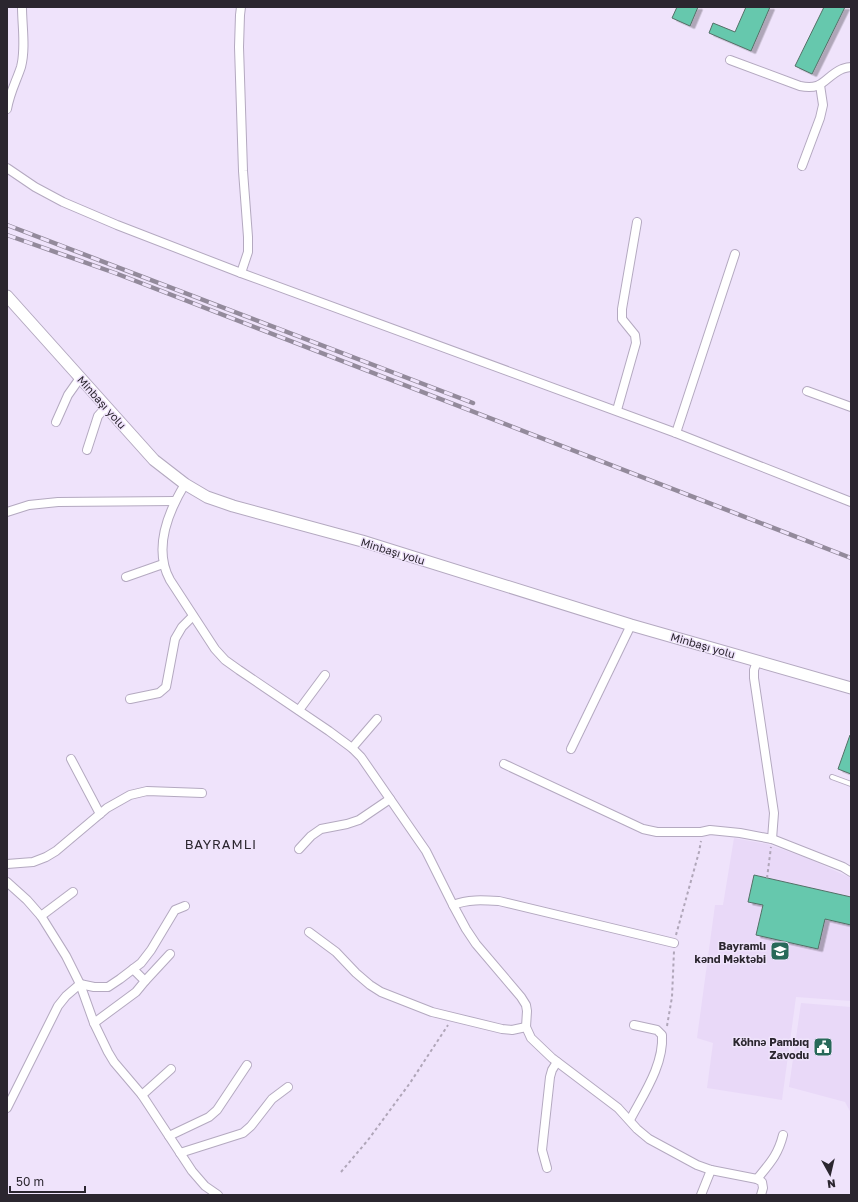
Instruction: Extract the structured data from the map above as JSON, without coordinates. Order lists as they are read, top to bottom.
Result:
{
  "streets": {
    "street": ["Minbaşı yolu"]
  },
  "districts": ["BAYRAMLI"],
  "places": {
    "school or university": ["Bayramlı kənd Məktəbi"],
    "public building": ["Köhnə Pambıq Zavodu"]
  },
  "scale_bar": "50 m",
  "north": "bottom"
}
